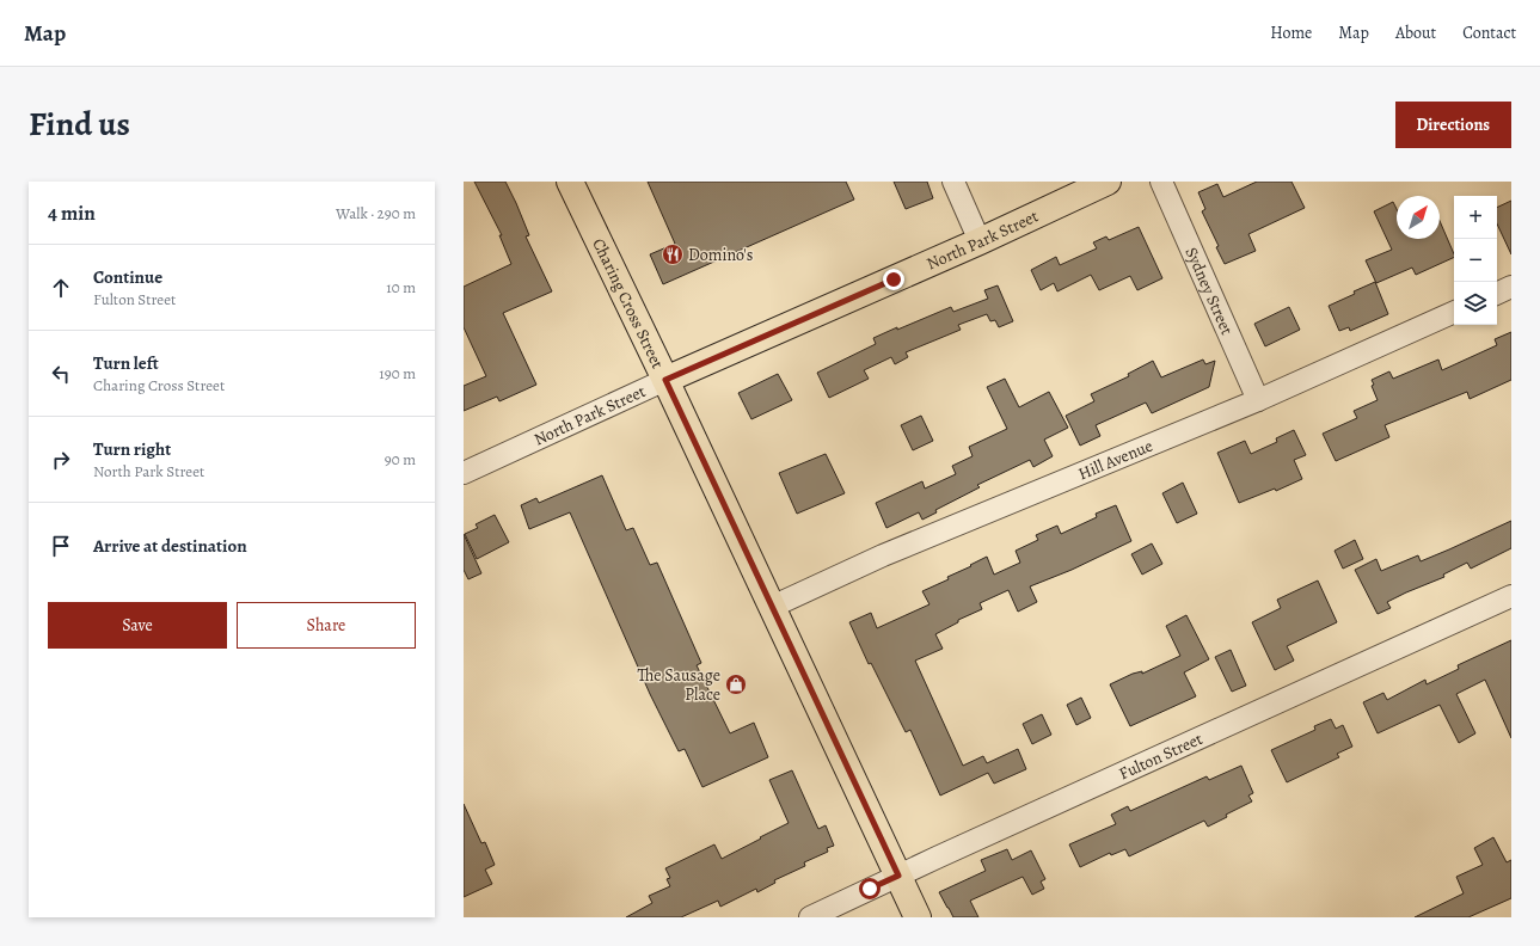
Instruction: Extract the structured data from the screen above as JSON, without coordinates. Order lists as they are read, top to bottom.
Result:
{
  "streets": {
    "main road": ["North Park Street", "Charing Cross Street"],
    "street": ["Sydney Street", "Hill Avenue", "Fulton Street"]
  },
  "crossings": [
    ["North Park Street", "Charing Cross Street"],
    ["Sydney Street", "Hill Avenue"],
    ["Charing Cross Street", "Hill Avenue"],
    ["Charing Cross Street", "Fulton Street"]
  ],
  "places": {
    "restaurant": ["Domino's"],
    "shop": ["The Sausage Place"]
  },
  "north": "top right",
  "page": {
    "header": "Map",
    "nav": [
      "Home",
      "Map",
      "About",
      "Contact"
    ],
    "title": "Find us",
    "buttons": [
      "Directions",
      ["Save", "Share"]
    ],
    "heading": ["4 min", "Walk · 290 m"],
    "map_buttons": ["+", "−"],
    "list": [
      ["Continue", "Fulton Street", "10 m"],
      ["Turn left", "Charing Cross Street", "190 m"],
      ["Turn right", "North Park Street", "90 m"],
      "Arrive at destination"
    ]
  }
}
